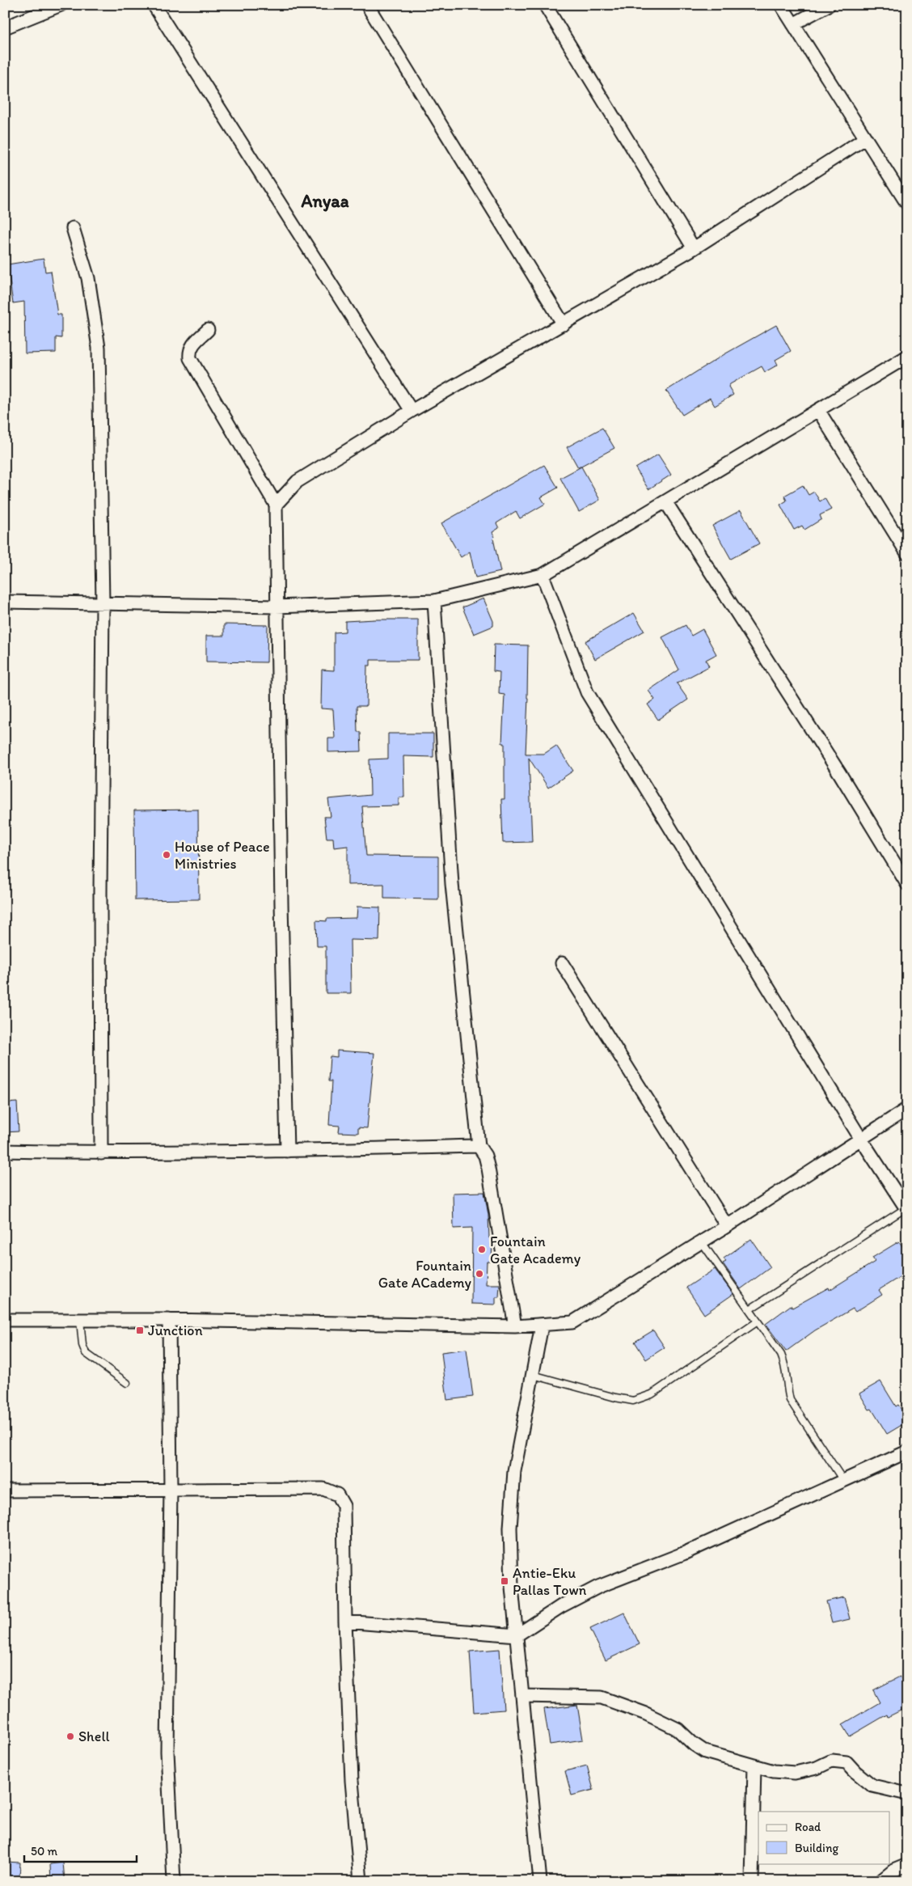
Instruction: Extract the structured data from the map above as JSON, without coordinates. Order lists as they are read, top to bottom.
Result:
{
  "districts": ["Anyaa"],
  "places": {
    "other": [
      "House of Peace Ministries",
      "Fountain Gate Academy",
      "Fountain Gate ACademy",
      "Shell"
    ],
    "transit": ["Junction", "Antie-Eku Pallas Town"]
  },
  "legend": ["Road", "Building"],
  "scale_bar": "50 m"
}
